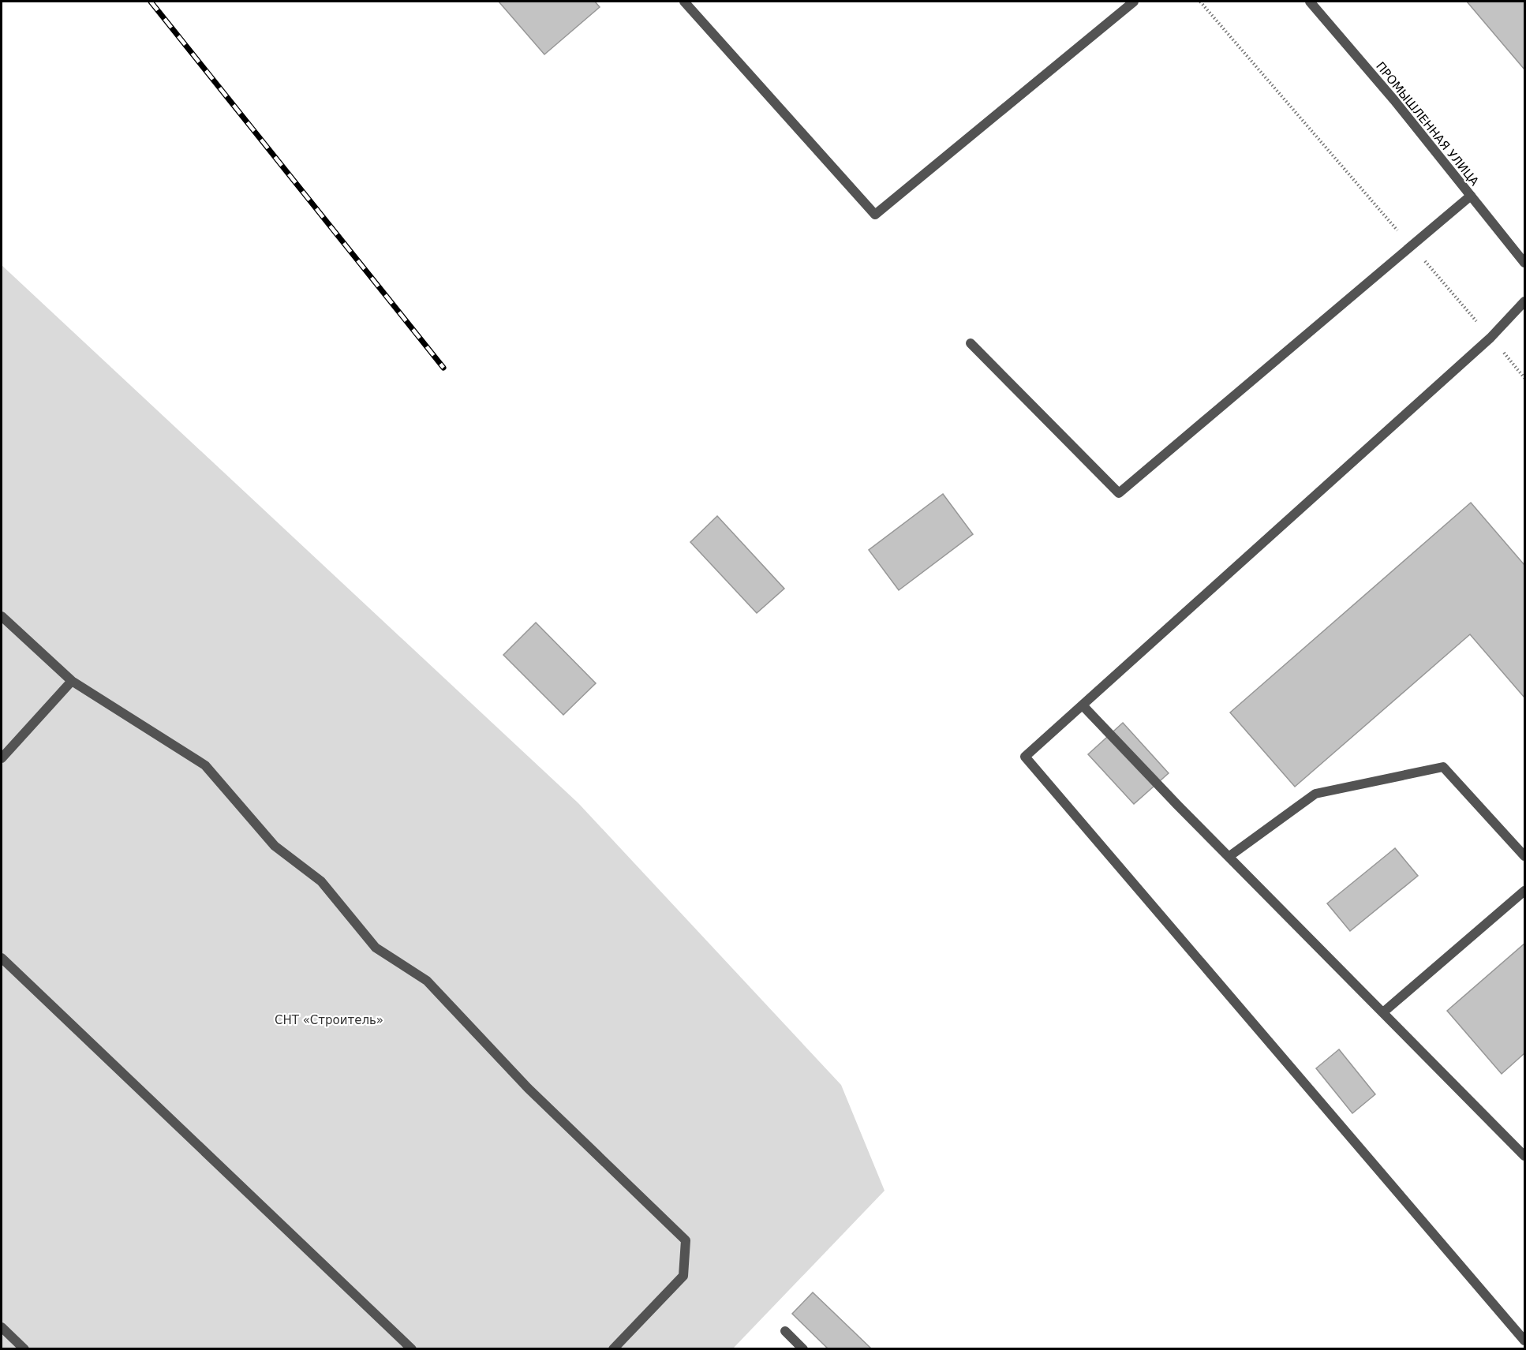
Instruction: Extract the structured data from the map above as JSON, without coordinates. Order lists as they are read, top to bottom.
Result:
{
  "streets": {
    "street": ["ПРОМЫШЛЕННАЯ УЛИЦА"]
  },
  "parks": ["СНТ «Строитель»"]
}
